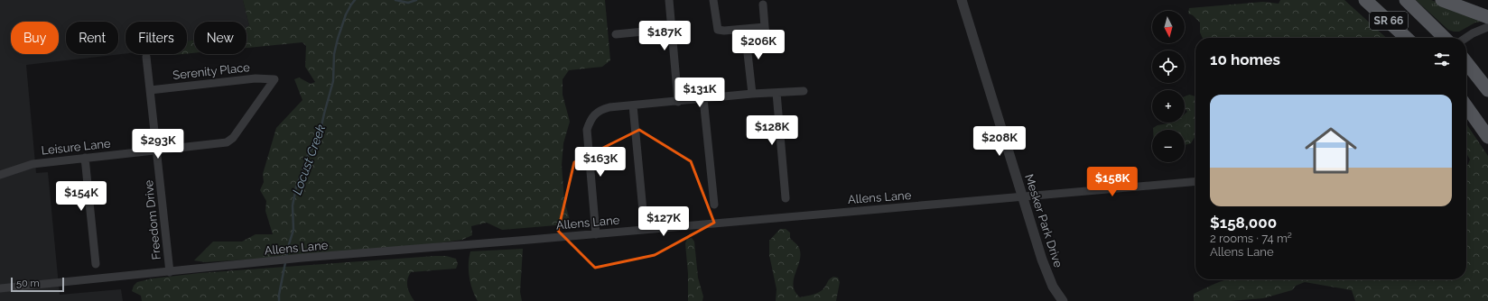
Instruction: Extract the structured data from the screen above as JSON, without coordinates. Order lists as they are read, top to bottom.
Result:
{
  "streets": {
    "main road": ["SR 66"],
    "street": [
      "Serenity Place",
      "Leisure Lane",
      "Allens Lane",
      "Freedom Drive",
      "Mesker Park Drive"
    ]
  },
  "crossings": [
    ["Serenity Place", "Leisure Lane"],
    ["Serenity Place", "Freedom Drive"],
    ["Leisure Lane", "Freedom Drive"],
    ["Allens Lane", "Freedom Drive"],
    ["Allens Lane", "Mesker Park Drive"]
  ],
  "water": ["Locust Creek"],
  "scale_bar": "50 m",
  "north": "bottom",
  "page": {
    "map_buttons": ["+", "−"],
    "price": [
      "$187K",
      "$206K",
      "$131K",
      "$128K",
      "$208K",
      "$293K",
      "$163K",
      "$158K",
      "$154K",
      "$127K"
    ],
    "chip": [
      "Buy",
      "Rent",
      "Filters",
      "New"
    ],
    "heading": "10 homes",
    "list": [
      {
        "name": "$158,000",
        "note": "2 rooms · 74 m² · Allens Lane"
      }
    ],
    "scale": "50 m"
  }
}
